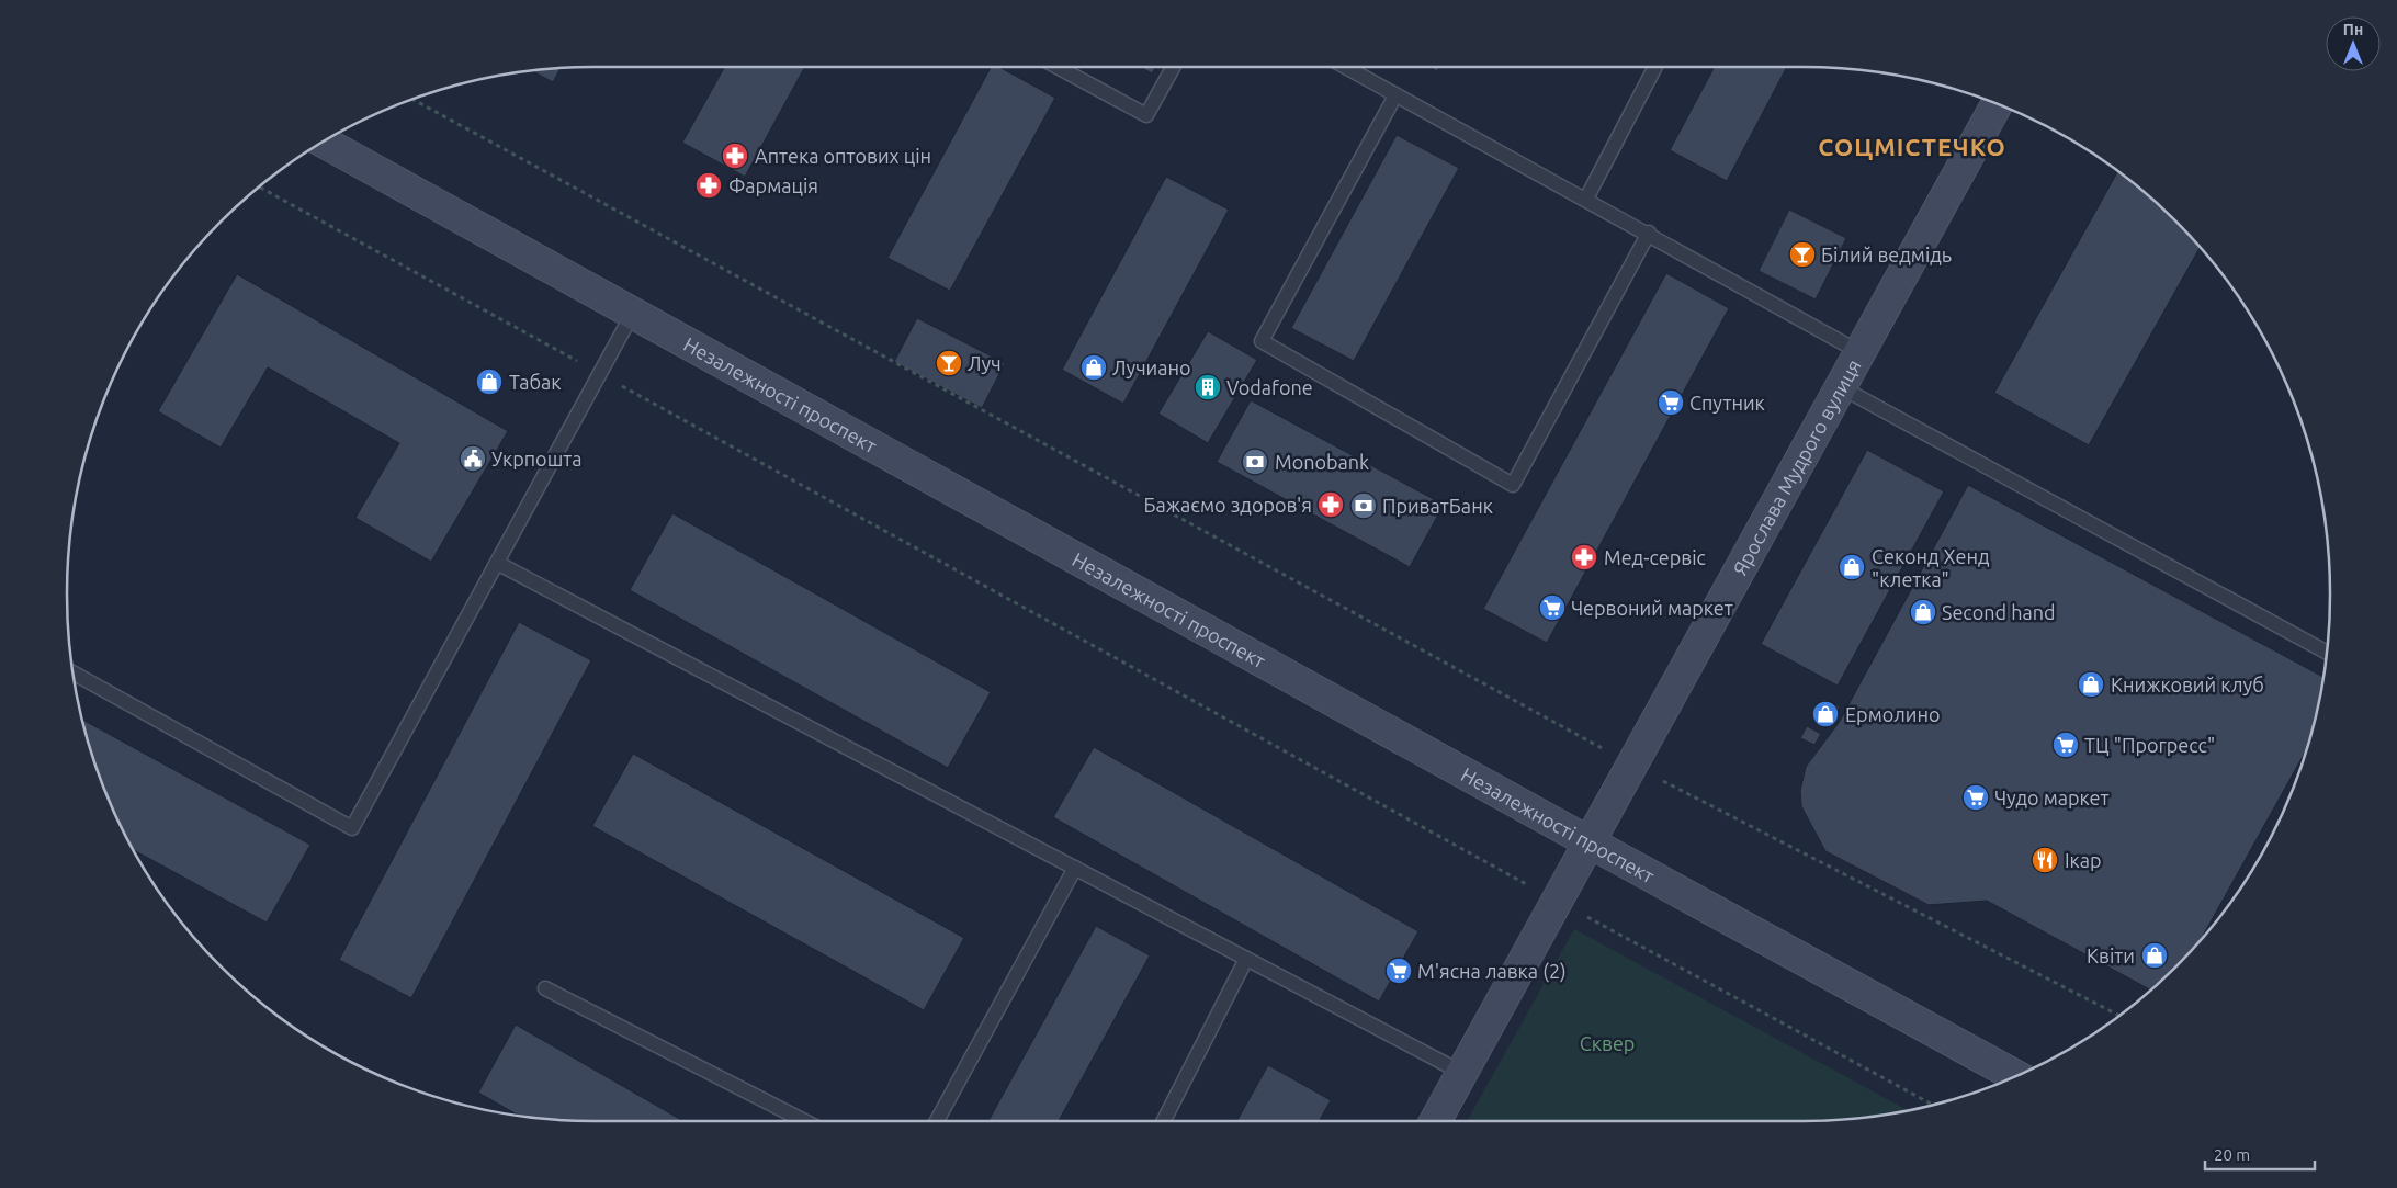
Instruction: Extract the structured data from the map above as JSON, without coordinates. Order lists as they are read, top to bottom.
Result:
{
  "streets": {
    "street": ["Незалежності проспект", "Ярослава Мудрого вулиця"]
  },
  "crossings": [
    ["Незалежності проспект", "Ярослава Мудрого вулиця"]
  ],
  "districts": ["СОЦМІСТЕЧКО"],
  "parks": ["Сквер"],
  "places": {
    "pharmacy": [
      "Аптека оптових цін",
      "Фармація",
      "Бажаємо здоров'я",
      "Мед-сервіс"
    ],
    "bar": ["Білий ведмідь", "Луч"],
    "shop": [
      "Лучиано",
      "Табак",
      "Секонд Хенд \"клетка\"",
      "Second hand",
      "Книжковий клуб",
      "Ермолино",
      "Квіти"
    ],
    "building": ["Vodafone"],
    "supermarket": [
      "Спутник",
      "Червоний маркет",
      "ТЦ \"Прогресс\"",
      "Чудо маркет",
      "М'ясна лавка (2)"
    ],
    "public building": ["Укрпошта"],
    "bank": ["Monobank", "ПриватБанк"],
    "restaurant": ["Ікар"]
  },
  "scale_bar": "20 m",
  "north": "top"
}
